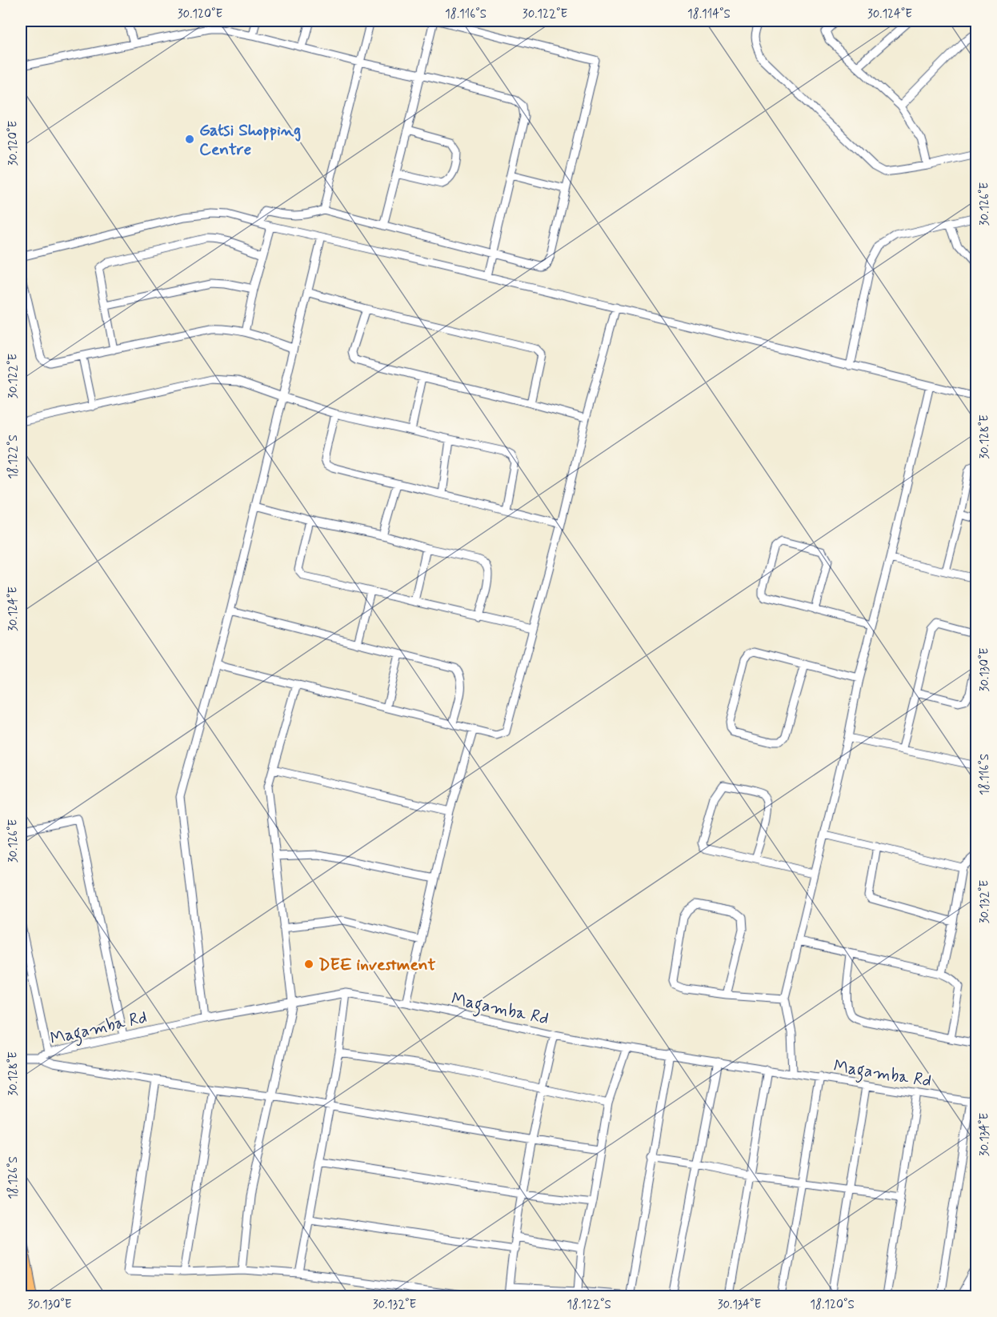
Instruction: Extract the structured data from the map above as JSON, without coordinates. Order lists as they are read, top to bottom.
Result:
{
  "streets": {
    "street": ["Magamba Rd"]
  },
  "places": ["Gatsi Shopping Centre", "DEE investment"],
  "coordinates": [
    "30.120°E",
    "18.116°S",
    "30.122°E",
    "18.114°S",
    "30.124°E",
    "30.126°E",
    "30.128°E",
    "18.122°S",
    "30.130°E",
    "30.132°E",
    "30.134°E",
    "18.126°S",
    "18.120°S"
  ]
}
